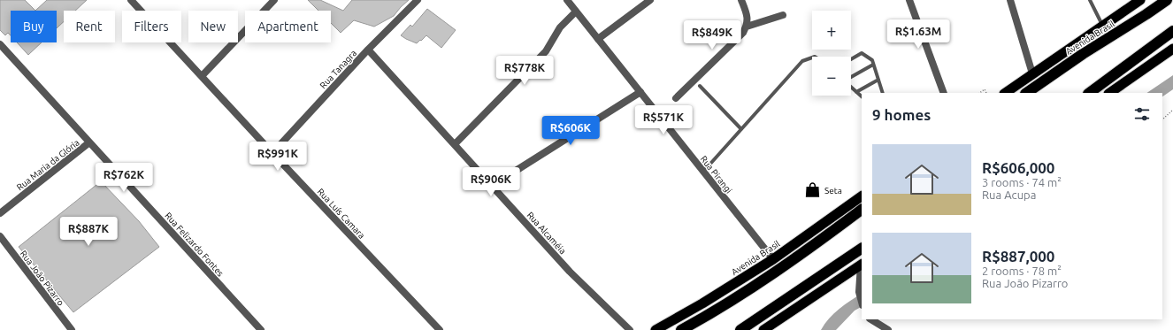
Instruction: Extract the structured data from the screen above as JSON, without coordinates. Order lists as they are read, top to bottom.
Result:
{
  "streets": {
    "highway": ["Avenida Brasil"],
    "street": [
      "Rua Tanagra",
      "Rua Maria da Glória",
      "Rua Pirangi",
      "Rua Luís Camara",
      "Rua Alcaméia",
      "Rua Felizardo Fontes",
      "Rua João Pizarro"
    ]
  },
  "crossings": [
    ["Avenida Brasil", "Rua Pirangi"],
    ["Rua Tanagra", "Rua Luís Camara"],
    ["Rua Tanagra", "Rua Alcaméia"],
    ["Rua Maria da Glória", "Rua Felizardo Fontes"]
  ],
  "places": {
    "shop": ["Seta"]
  },
  "page": {
    "map_buttons": ["+", "−"],
    "chip": [
      "Buy",
      "Rent",
      "Filters",
      "New",
      "Apartment"
    ],
    "price": [
      "R$1.63M",
      "R$849K",
      "R$778K",
      "R$571K",
      "R$606K",
      "R$991K",
      "R$762K",
      "R$906K",
      "R$887K"
    ],
    "heading": "9 homes",
    "list": [
      {
        "name": "R$606,000",
        "note": "3 rooms · 74 m² · Rua Acupa"
      },
      {
        "name": "R$887,000",
        "note": "2 rooms · 78 m² · Rua João Pizarro"
      }
    ]
  }
}
